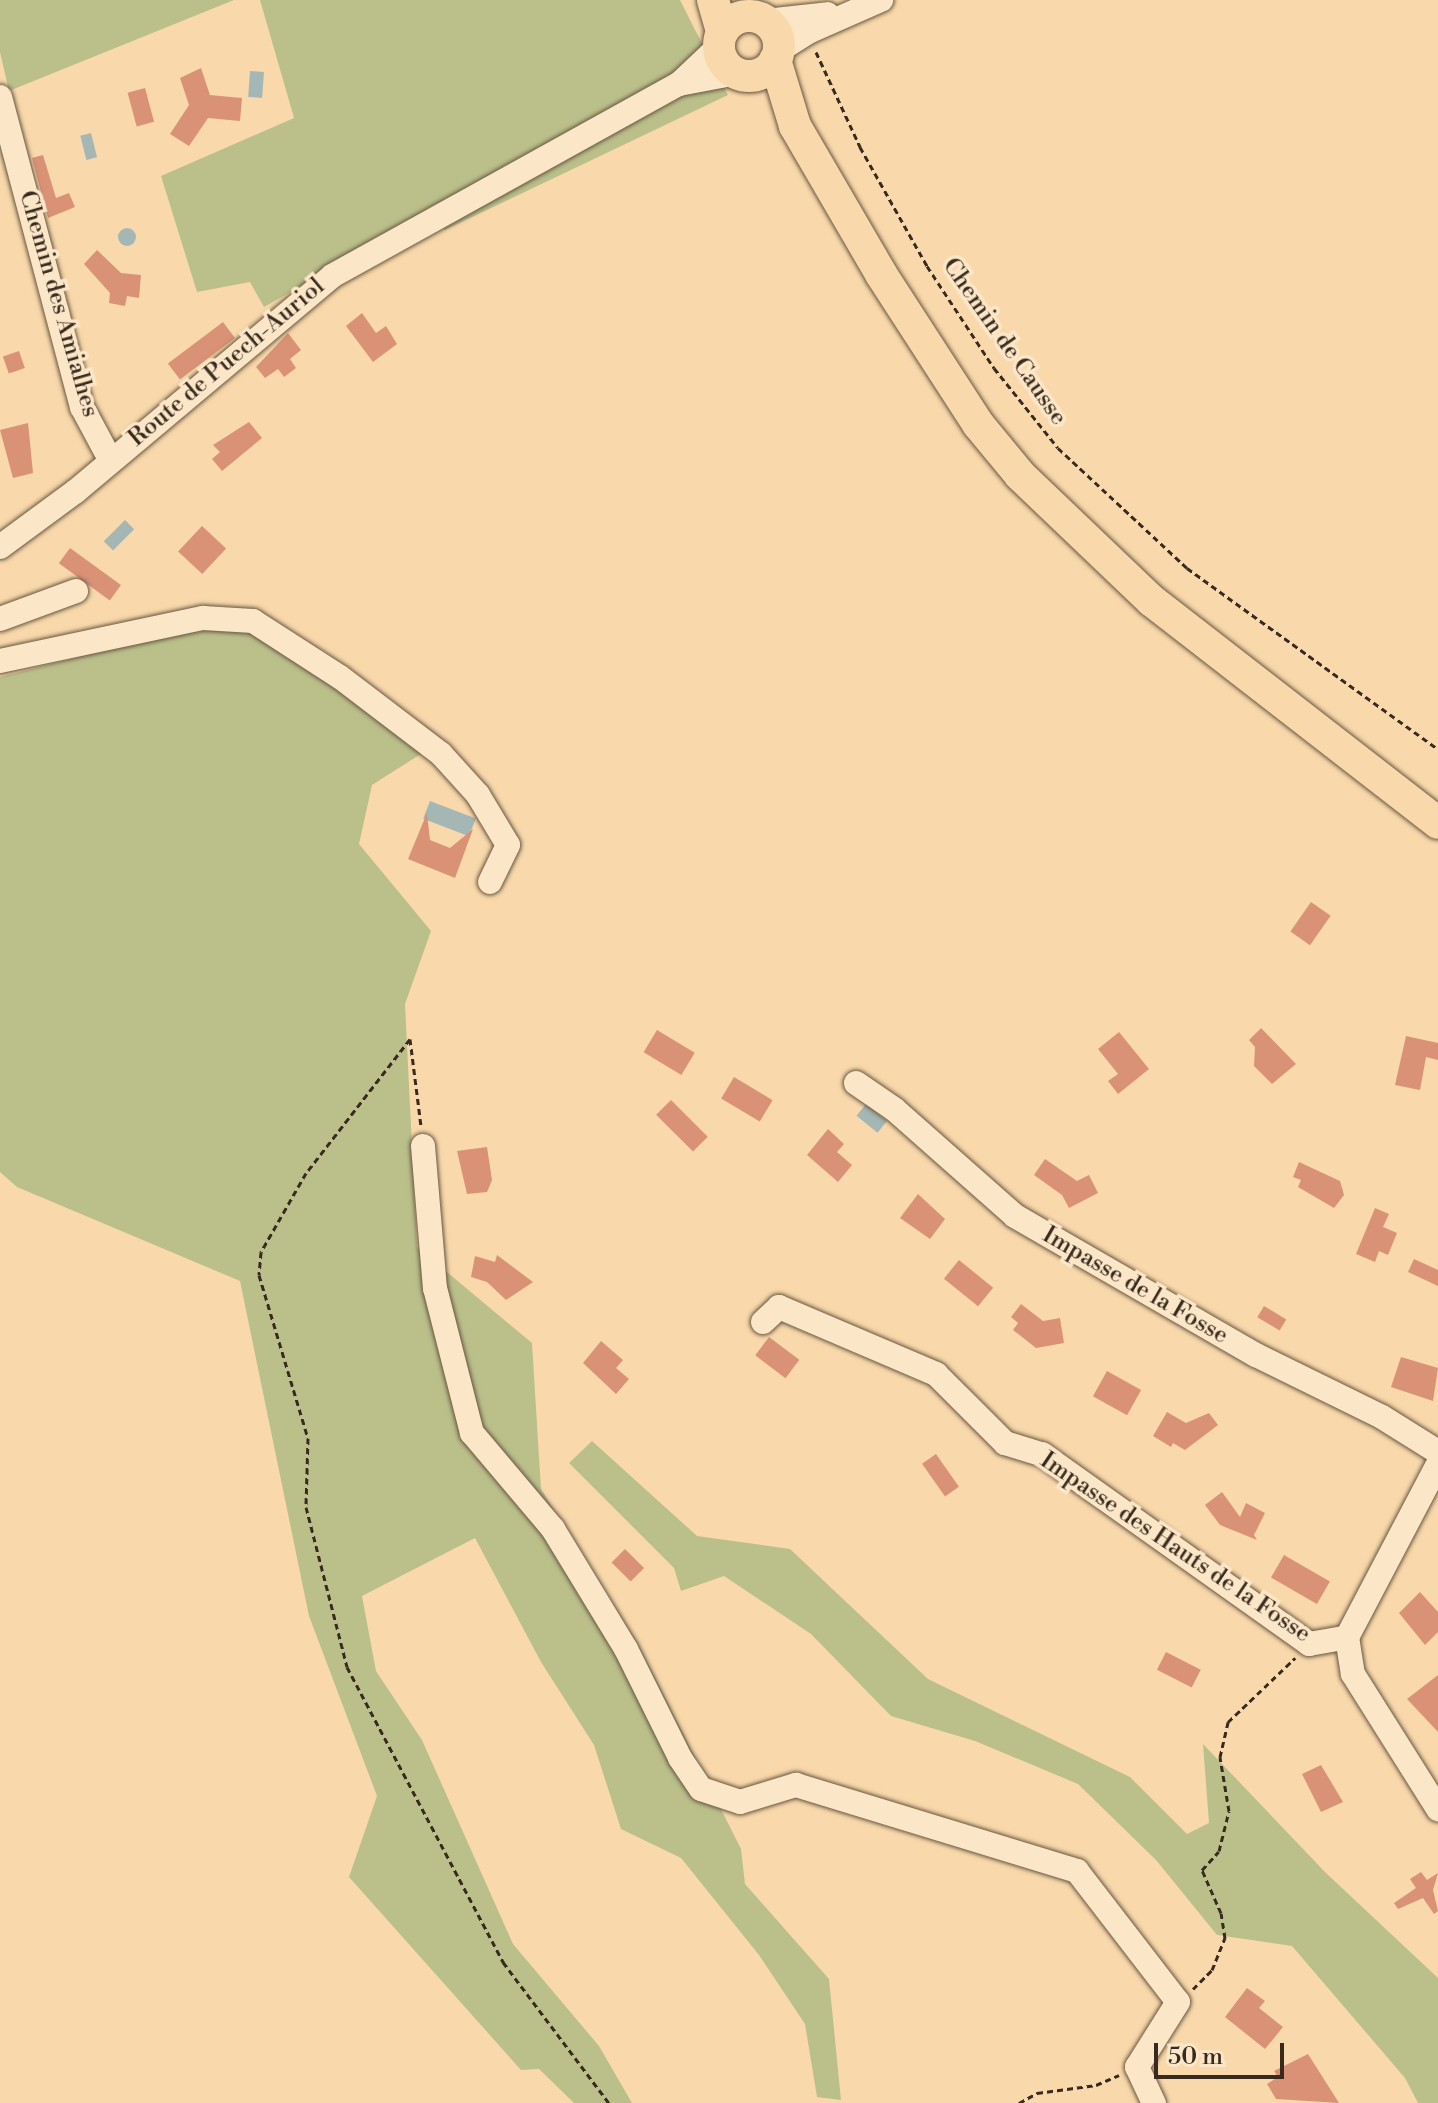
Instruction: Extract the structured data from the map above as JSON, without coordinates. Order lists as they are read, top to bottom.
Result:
{
  "streets": {
    "street": [
      "Chemin des Amialhes",
      "Route de Puech-Auriol",
      "Impasse de la Fosse",
      "Impasse des Hauts de la Fosse"
    ],
    "path": ["Chemin de Causse"]
  },
  "crossings": [
    ["Chemin des Amialhes", "Route de Puech-Auriol"]
  ],
  "scale_bar": "50 m"
}
